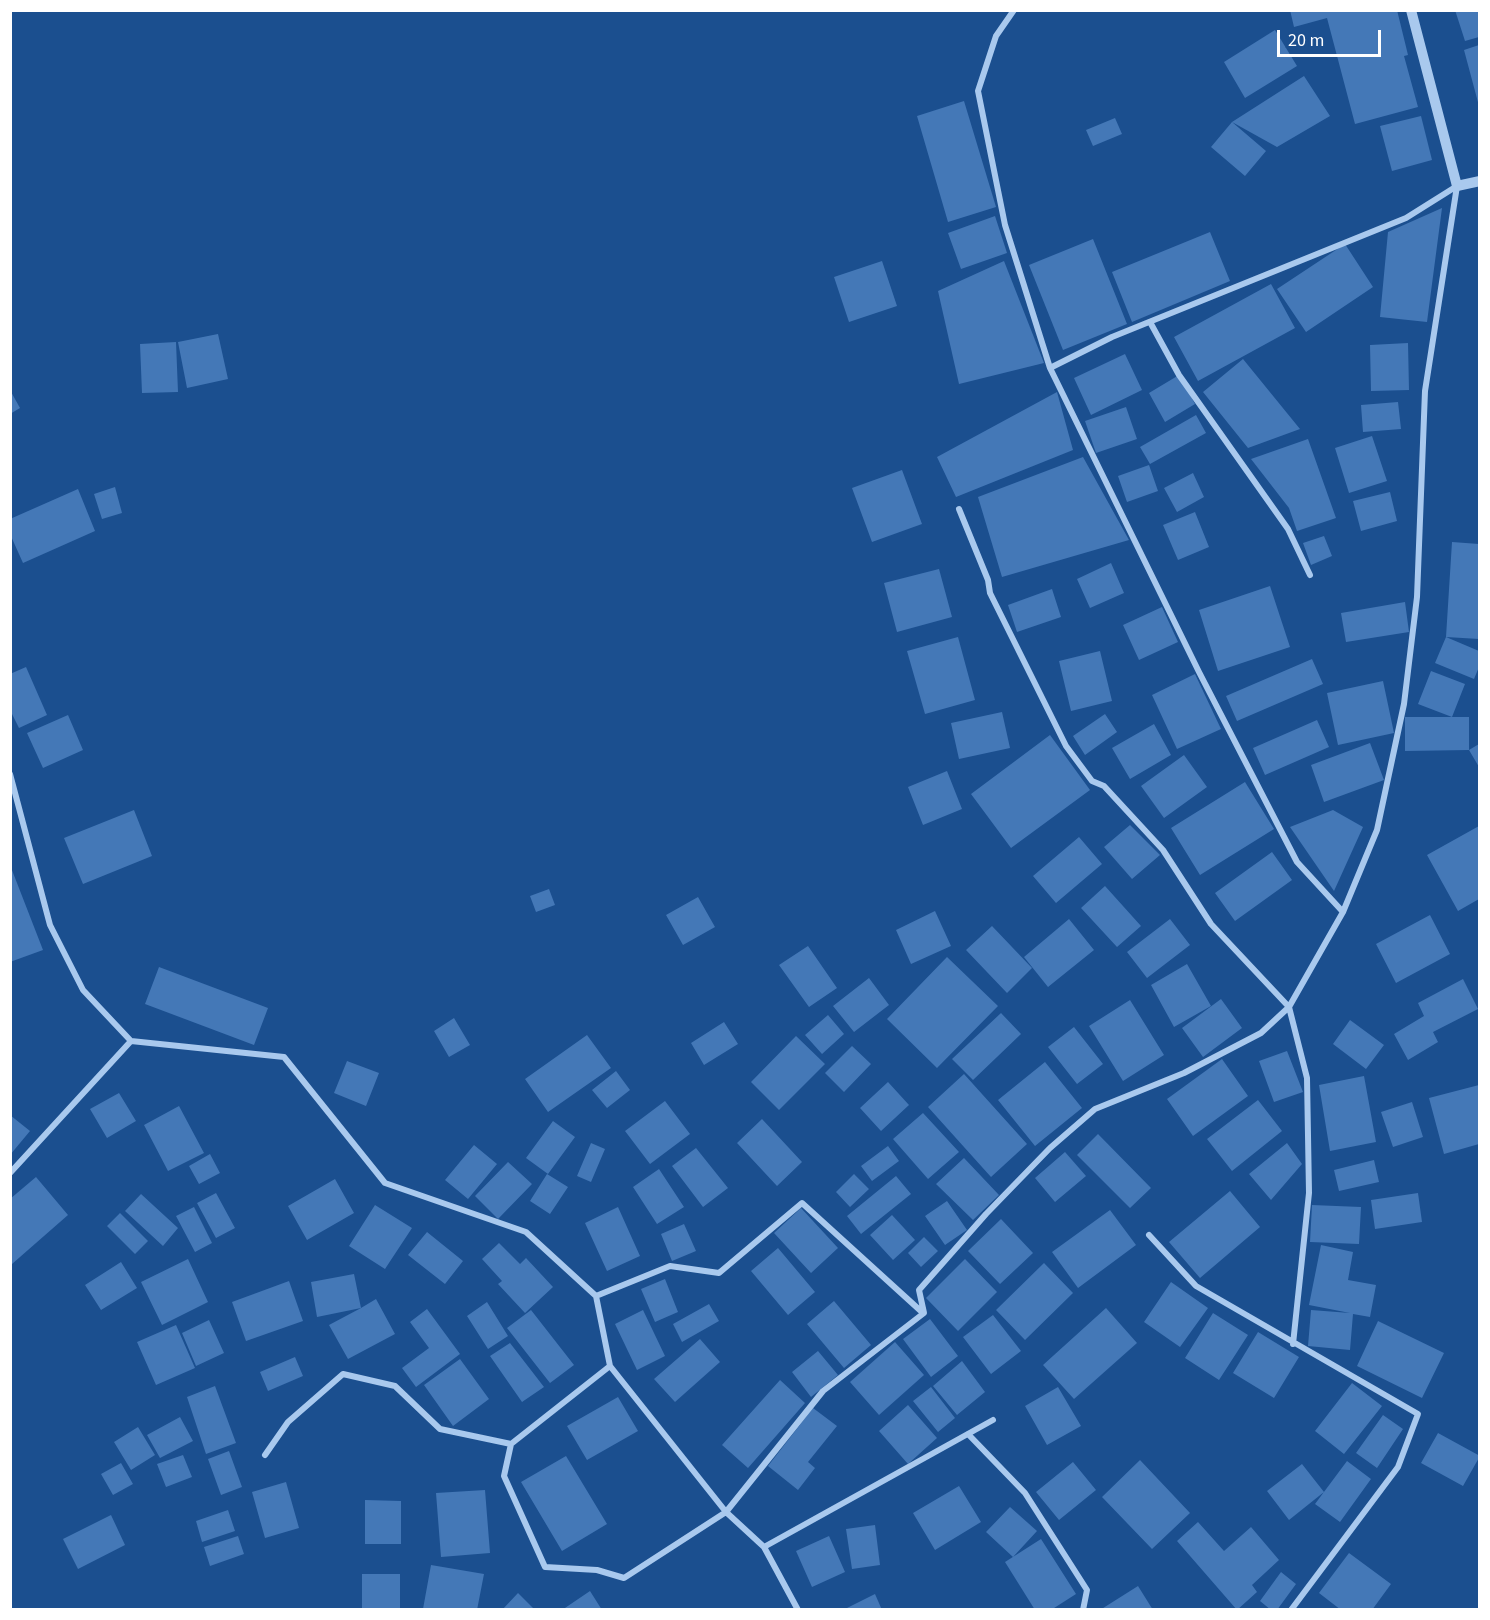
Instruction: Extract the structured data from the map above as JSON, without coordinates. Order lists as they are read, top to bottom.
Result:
{
  "scale_bar": "20 m"
}
